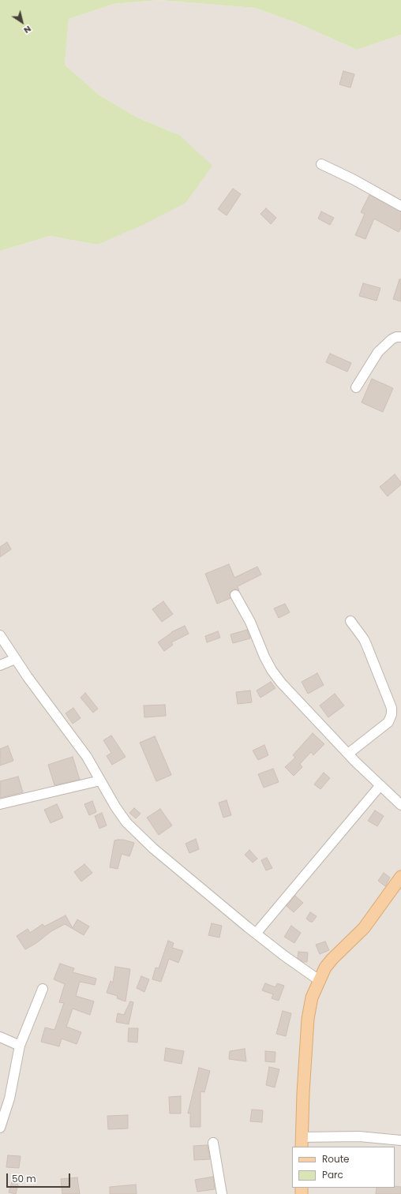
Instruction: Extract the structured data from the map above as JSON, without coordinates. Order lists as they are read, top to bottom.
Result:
{
  "legend": ["Route", "Parc"],
  "scale_bar": "50 m",
  "north": "bottom right"
}
